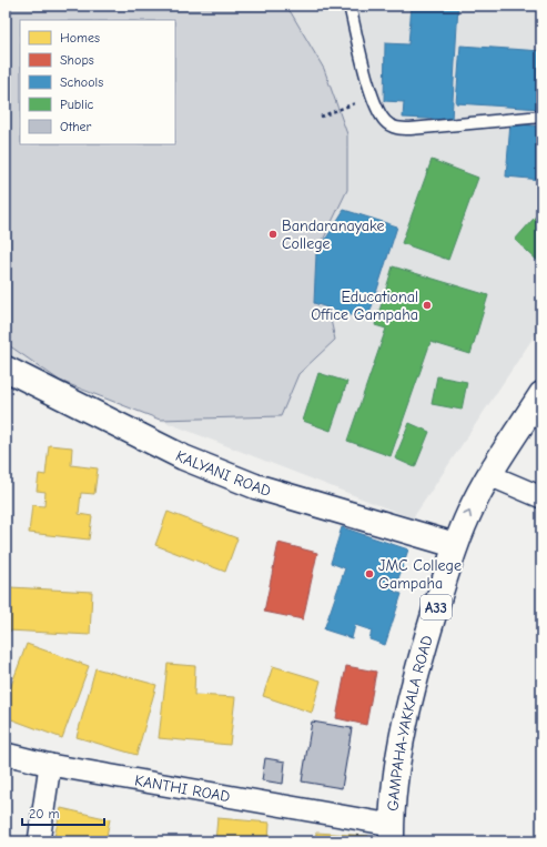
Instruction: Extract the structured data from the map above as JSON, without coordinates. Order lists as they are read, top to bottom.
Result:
{
  "streets": {
    "main road": ["KALYANI ROAD", "A33", "GAMPAHA-YAKKALA ROAD"],
    "street": ["KANTHI ROAD"]
  },
  "crossings": [
    ["KALYANI ROAD", "GAMPAHA-YAKKALA ROAD"],
    ["GAMPAHA-YAKKALA ROAD", "KANTHI ROAD"]
  ],
  "places": ["Bandaranayake College", "Educational Office Gampaha", "JMC College Gampaha"],
  "legend": [
    "Homes",
    "Shops",
    "Schools",
    "Public",
    "Other"
  ],
  "scale_bar": "20 m"
}
